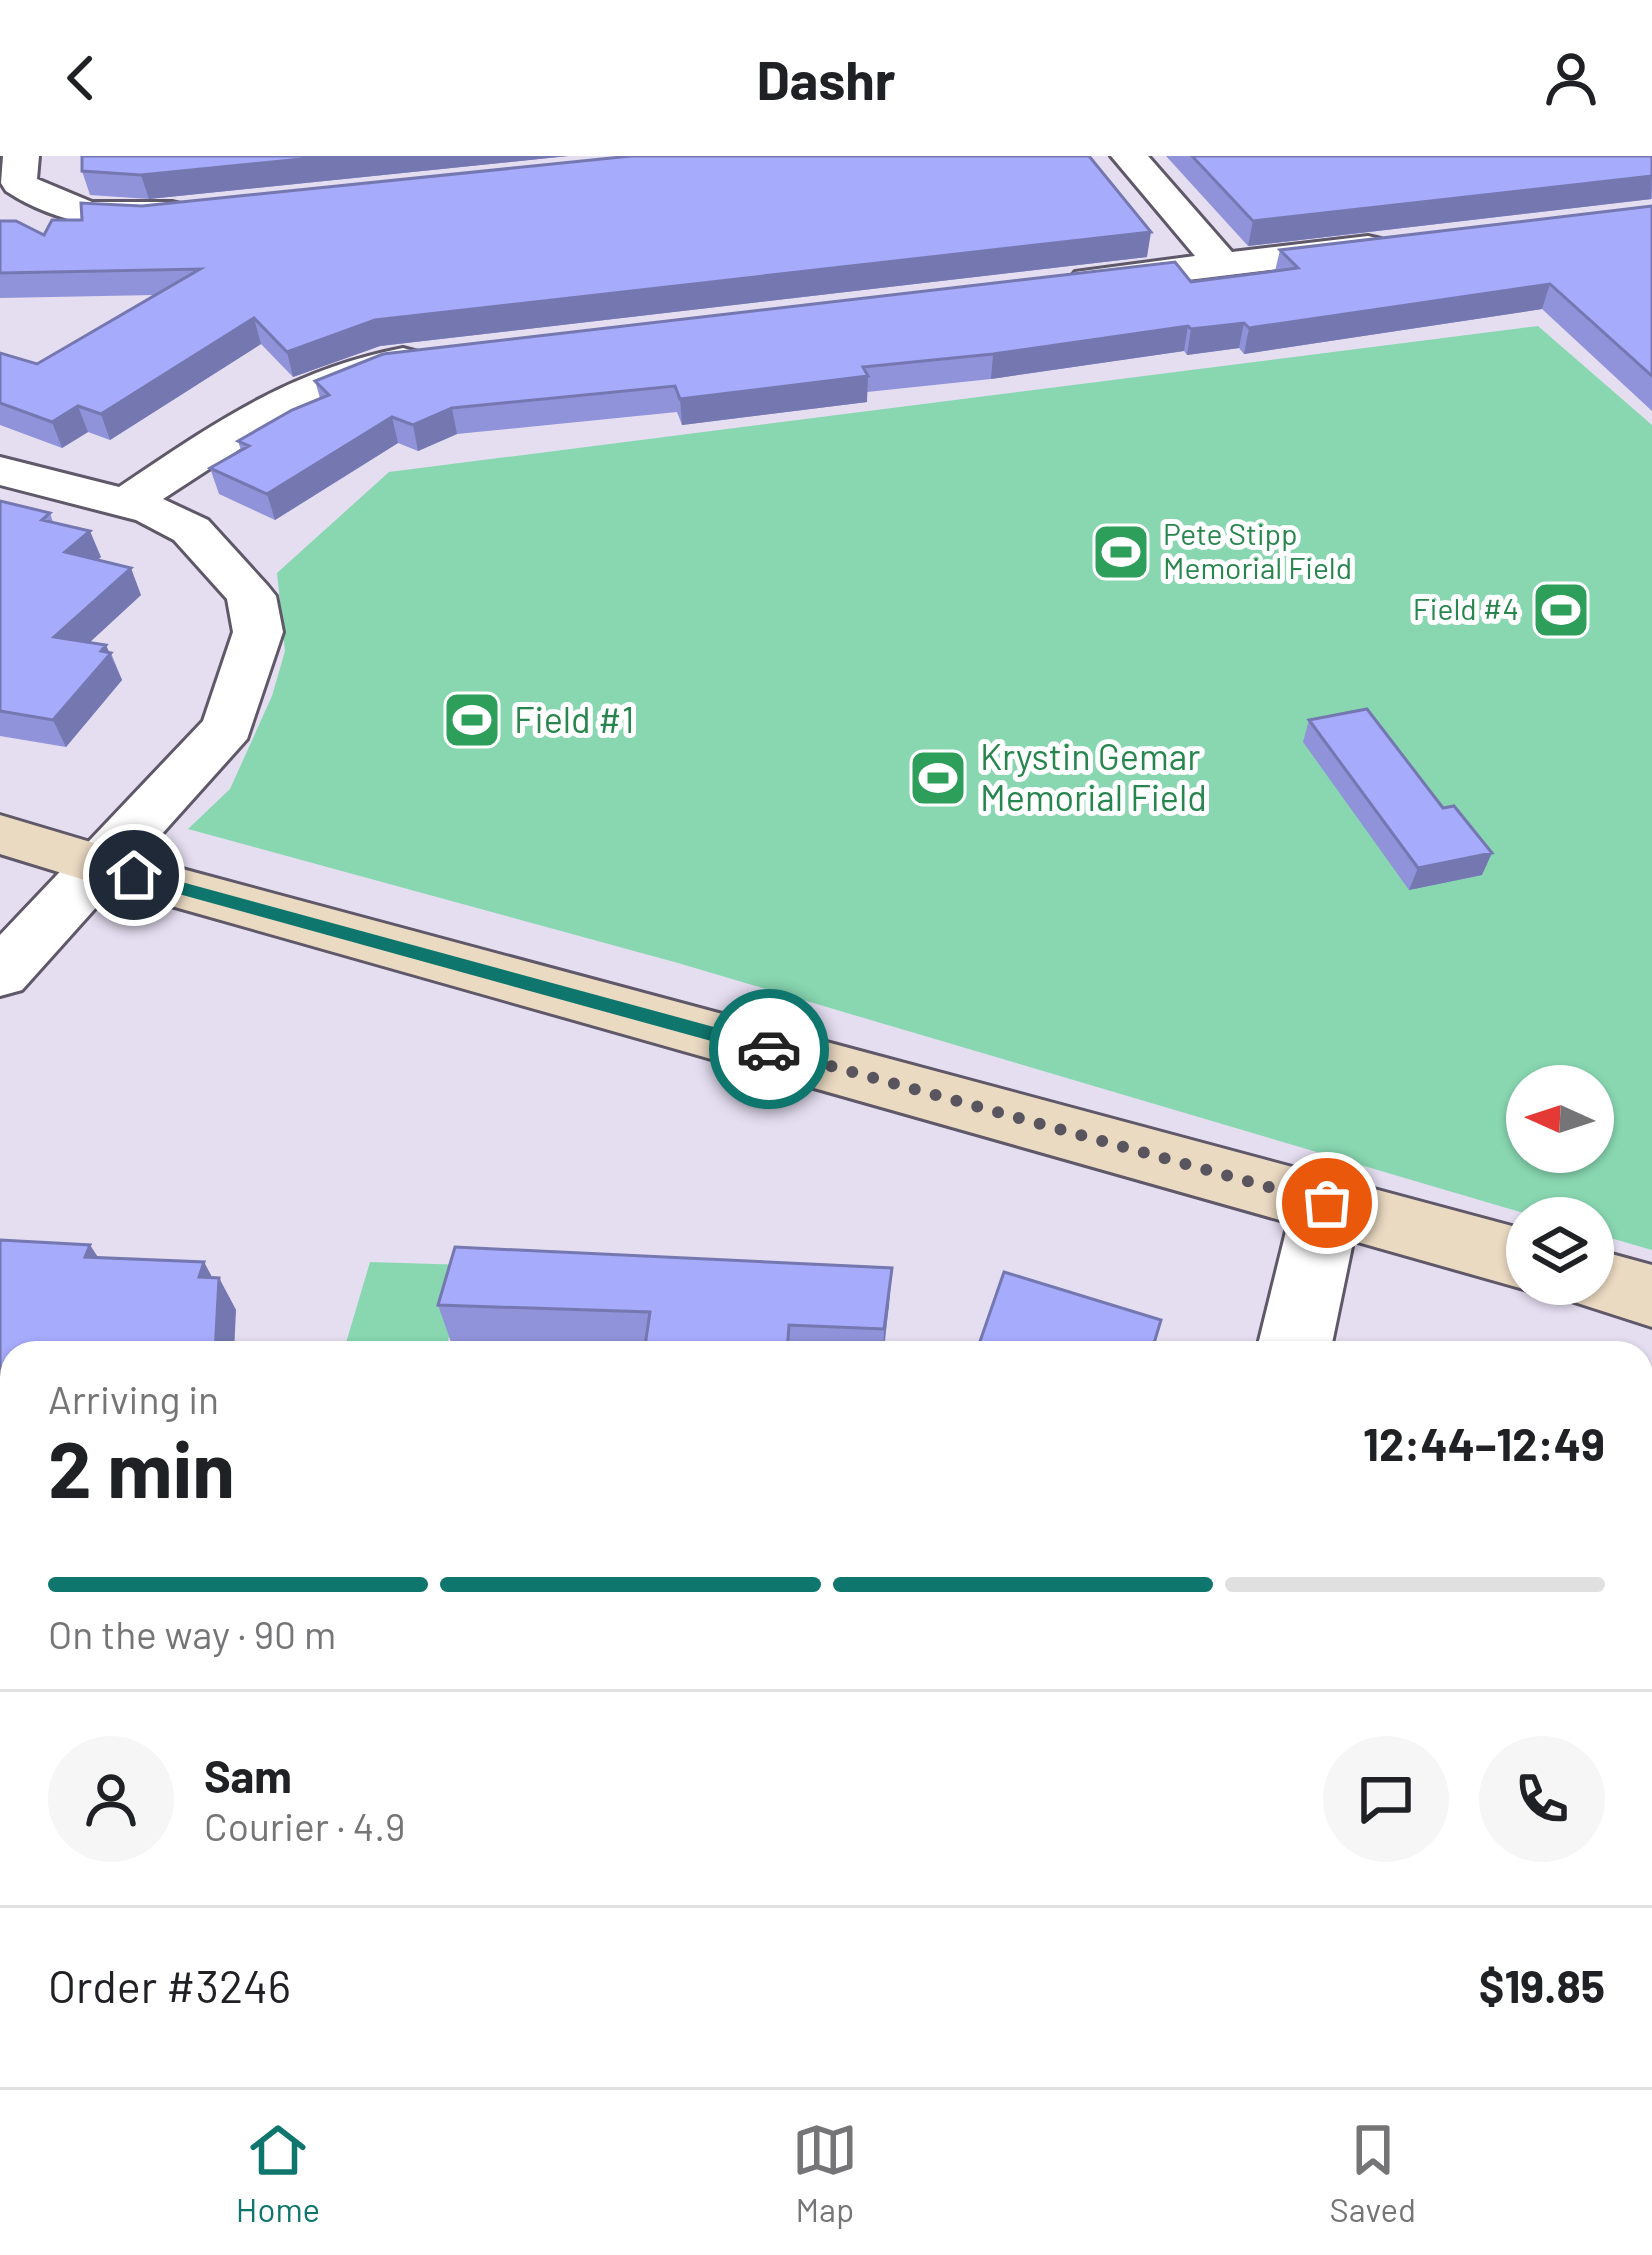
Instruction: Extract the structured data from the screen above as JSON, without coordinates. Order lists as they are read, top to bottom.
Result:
{
  "places": {
    "sports": [
      "Pete Stipp Memorial Field",
      "Field #4",
      "Field #1",
      "Krystin Gemar Memorial Field"
    ]
  },
  "north": "left",
  "page": {
    "header": "Dashr",
    "heading": ["2 min", "Arriving in", "12:44–12:49"],
    "panel": [
      "Sam",
      "Courier · 4.9",
      "Order #3246",
      "$19.85"
    ],
    "bar": "On the way · 90 m",
    "tabs": ["Home", "Map", "Saved"]
  }
}
